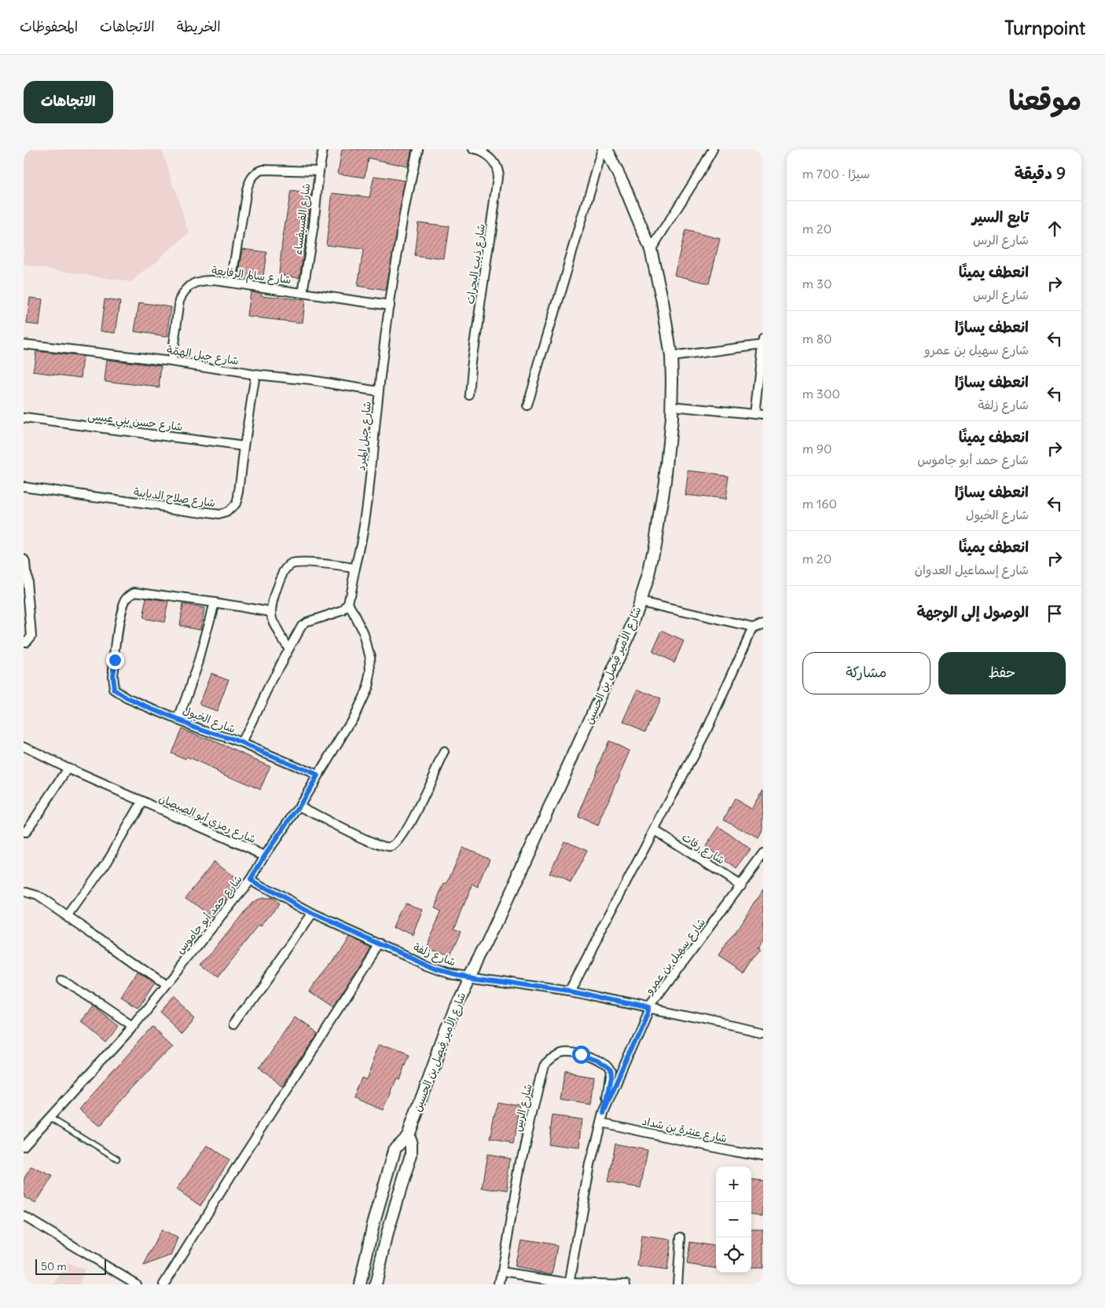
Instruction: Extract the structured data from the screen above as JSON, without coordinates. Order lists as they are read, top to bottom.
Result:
{
  "streets": {
    "street": [
      "شارع الفسيفساء",
      "شارع ذيب البحرات",
      "شارع سالم الرفايعة",
      "شارع جبل الهمّة",
      "شارع حسن بني عيسى",
      "شارع جبل المبرد",
      "شارع صلاح الدبايبة",
      "شارع الأمير فيصل بن الحسين",
      "شارع الخيول",
      "شارع رمزي أبو الصيصان",
      "شارع رفات",
      "شارع حمد أبو جاموس",
      "شارع زلفة",
      "شارع سهيل بن عمرو",
      "شارع الرس",
      "شارع عنترة بن شداد"
    ]
  },
  "crossings": [
    ["شارع الفسيفساء", "شارع سالم الرفايعة"],
    ["شارع سالم الرفايعة", "شارع جبل الهمّة"],
    ["شارع سالم الرفايعة", "شارع جبل المبرد"],
    ["شارع جبل الهمّة", "شارع جبل المبرد"],
    ["شارع جبل الهمّة", "شارع صلاح الدبايبة"],
    ["شارع حسن بني عيسى", "شارع صلاح الدبايبة"],
    ["شارع جبل المبرد", "شارع حمد أبو جاموس"],
    ["شارع الأمير فيصل بن الحسين", "شارع زلفة"],
    ["شارع الخيول", "شارع حمد أبو جاموس"],
    ["شارع رمزي أبو الصيصان", "شارع حمد أبو جاموس"],
    ["شارع رفات", "شارع سهيل بن عمرو"],
    ["شارع حمد أبو جاموس", "شارع زلفة"],
    ["شارع زلفة", "شارع سهيل بن عمرو"],
    ["شارع سهيل بن عمرو", "شارع الرس"],
    ["شارع سهيل بن عمرو", "شارع عنترة بن شداد"]
  ],
  "scale_bar": "50 m",
  "page": {
    "header": "Turnpoint",
    "nav": ["الخريطة", "الاتجاهات", "المحفوظات"],
    "title": "موقعنا",
    "buttons": [
      "الاتجاهات",
      ["حفظ", "مشاركة"]
    ],
    "heading": ["9 دقيقة", "سيرًا · 700 m"],
    "list": [
      ["تابع السير", "شارع الرس", "20 m"],
      ["انعطف يمينًا", "شارع الرس", "30 m"],
      ["انعطف يسارًا", "شارع سهيل بن عمرو", "80 m"],
      ["انعطف يسارًا", "شارع زلفة", "300 m"],
      ["انعطف يمينًا", "شارع حمد أبو جاموس", "90 m"],
      ["انعطف يسارًا", "شارع الخيول", "160 m"],
      ["انعطف يمينًا", "شارع إسماعيل العدوان", "20 m"],
      "الوصول إلى الوجهة"
    ],
    "map_buttons": ["+", "−"],
    "scale": "50 m"
  }
}
